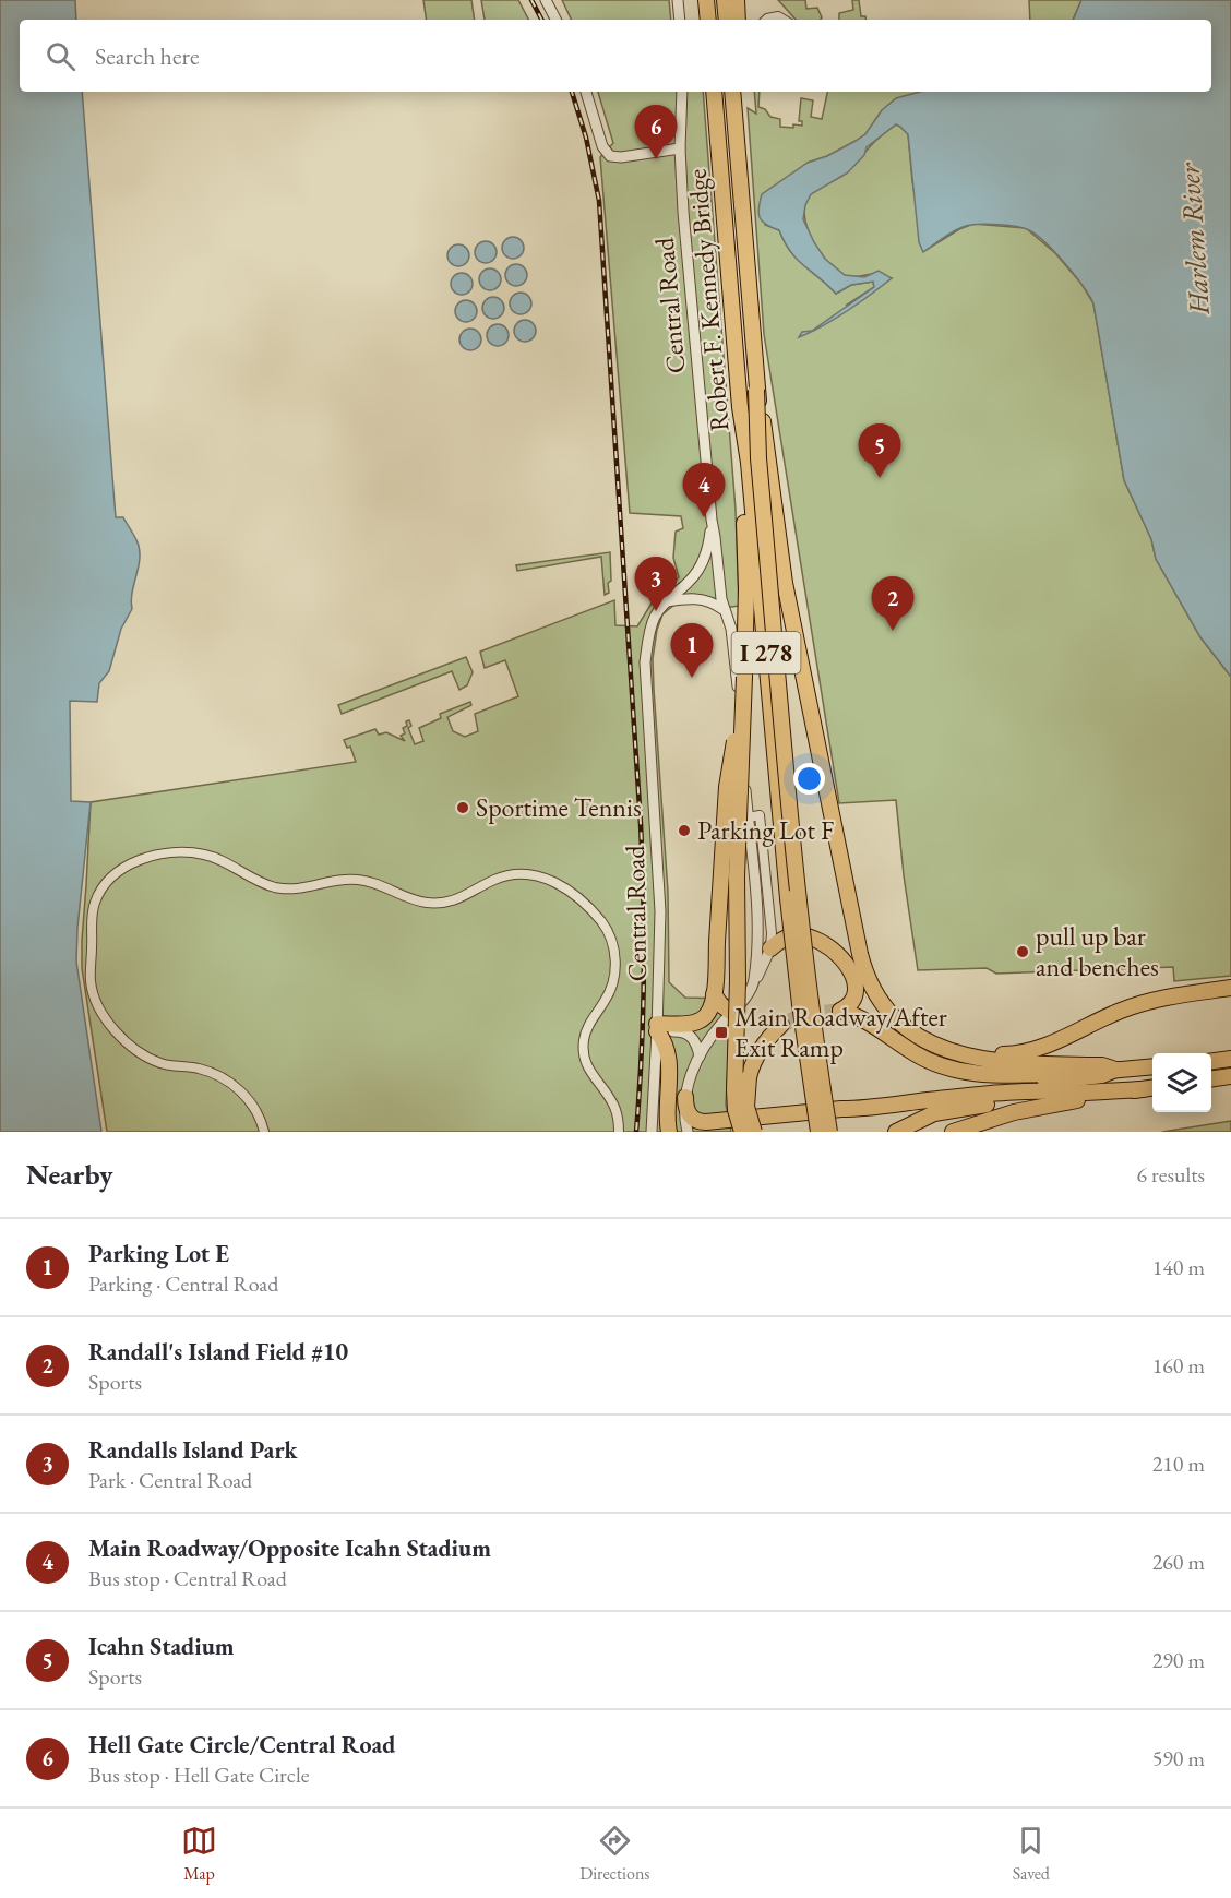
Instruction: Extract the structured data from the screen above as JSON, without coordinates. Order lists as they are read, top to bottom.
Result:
{
  "streets": {
    "highway": ["Robert F. Kennedy Bridge", "I 278"],
    "street": ["Central Road"]
  },
  "water": ["Harlem River"],
  "places": {
    "other": ["Sportime Tennis", "Parking Lot F", "pull up bar and benches"],
    "transit": ["Main Roadway/After Exit Ramp"]
  },
  "page": {
    "search": "Search here",
    "pins": [
      "6",
      "5",
      "4",
      "3",
      "2",
      "1"
    ],
    "heading": ["Nearby", "6 results"],
    "list": [
      {
        "mark": "1",
        "name": "Parking Lot E",
        "note": "Parking · Central Road",
        "value": "140 m"
      },
      {
        "mark": "2",
        "name": "Randall's Island Field #10",
        "note": "Sports",
        "value": "160 m"
      },
      {
        "mark": "3",
        "name": "Randalls Island Park",
        "note": "Park · Central Road",
        "value": "210 m"
      },
      {
        "mark": "4",
        "name": "Main Roadway/Opposite Icahn Stadium",
        "note": "Bus stop · Central Road",
        "value": "260 m"
      },
      {
        "mark": "5",
        "name": "Icahn Stadium",
        "note": "Sports",
        "value": "290 m"
      },
      {
        "mark": "6",
        "name": "Hell Gate Circle/Central Road",
        "note": "Bus stop · Hell Gate Circle",
        "value": "590 m"
      }
    ],
    "nav": ["Map", "Directions", "Saved"]
  }
}
